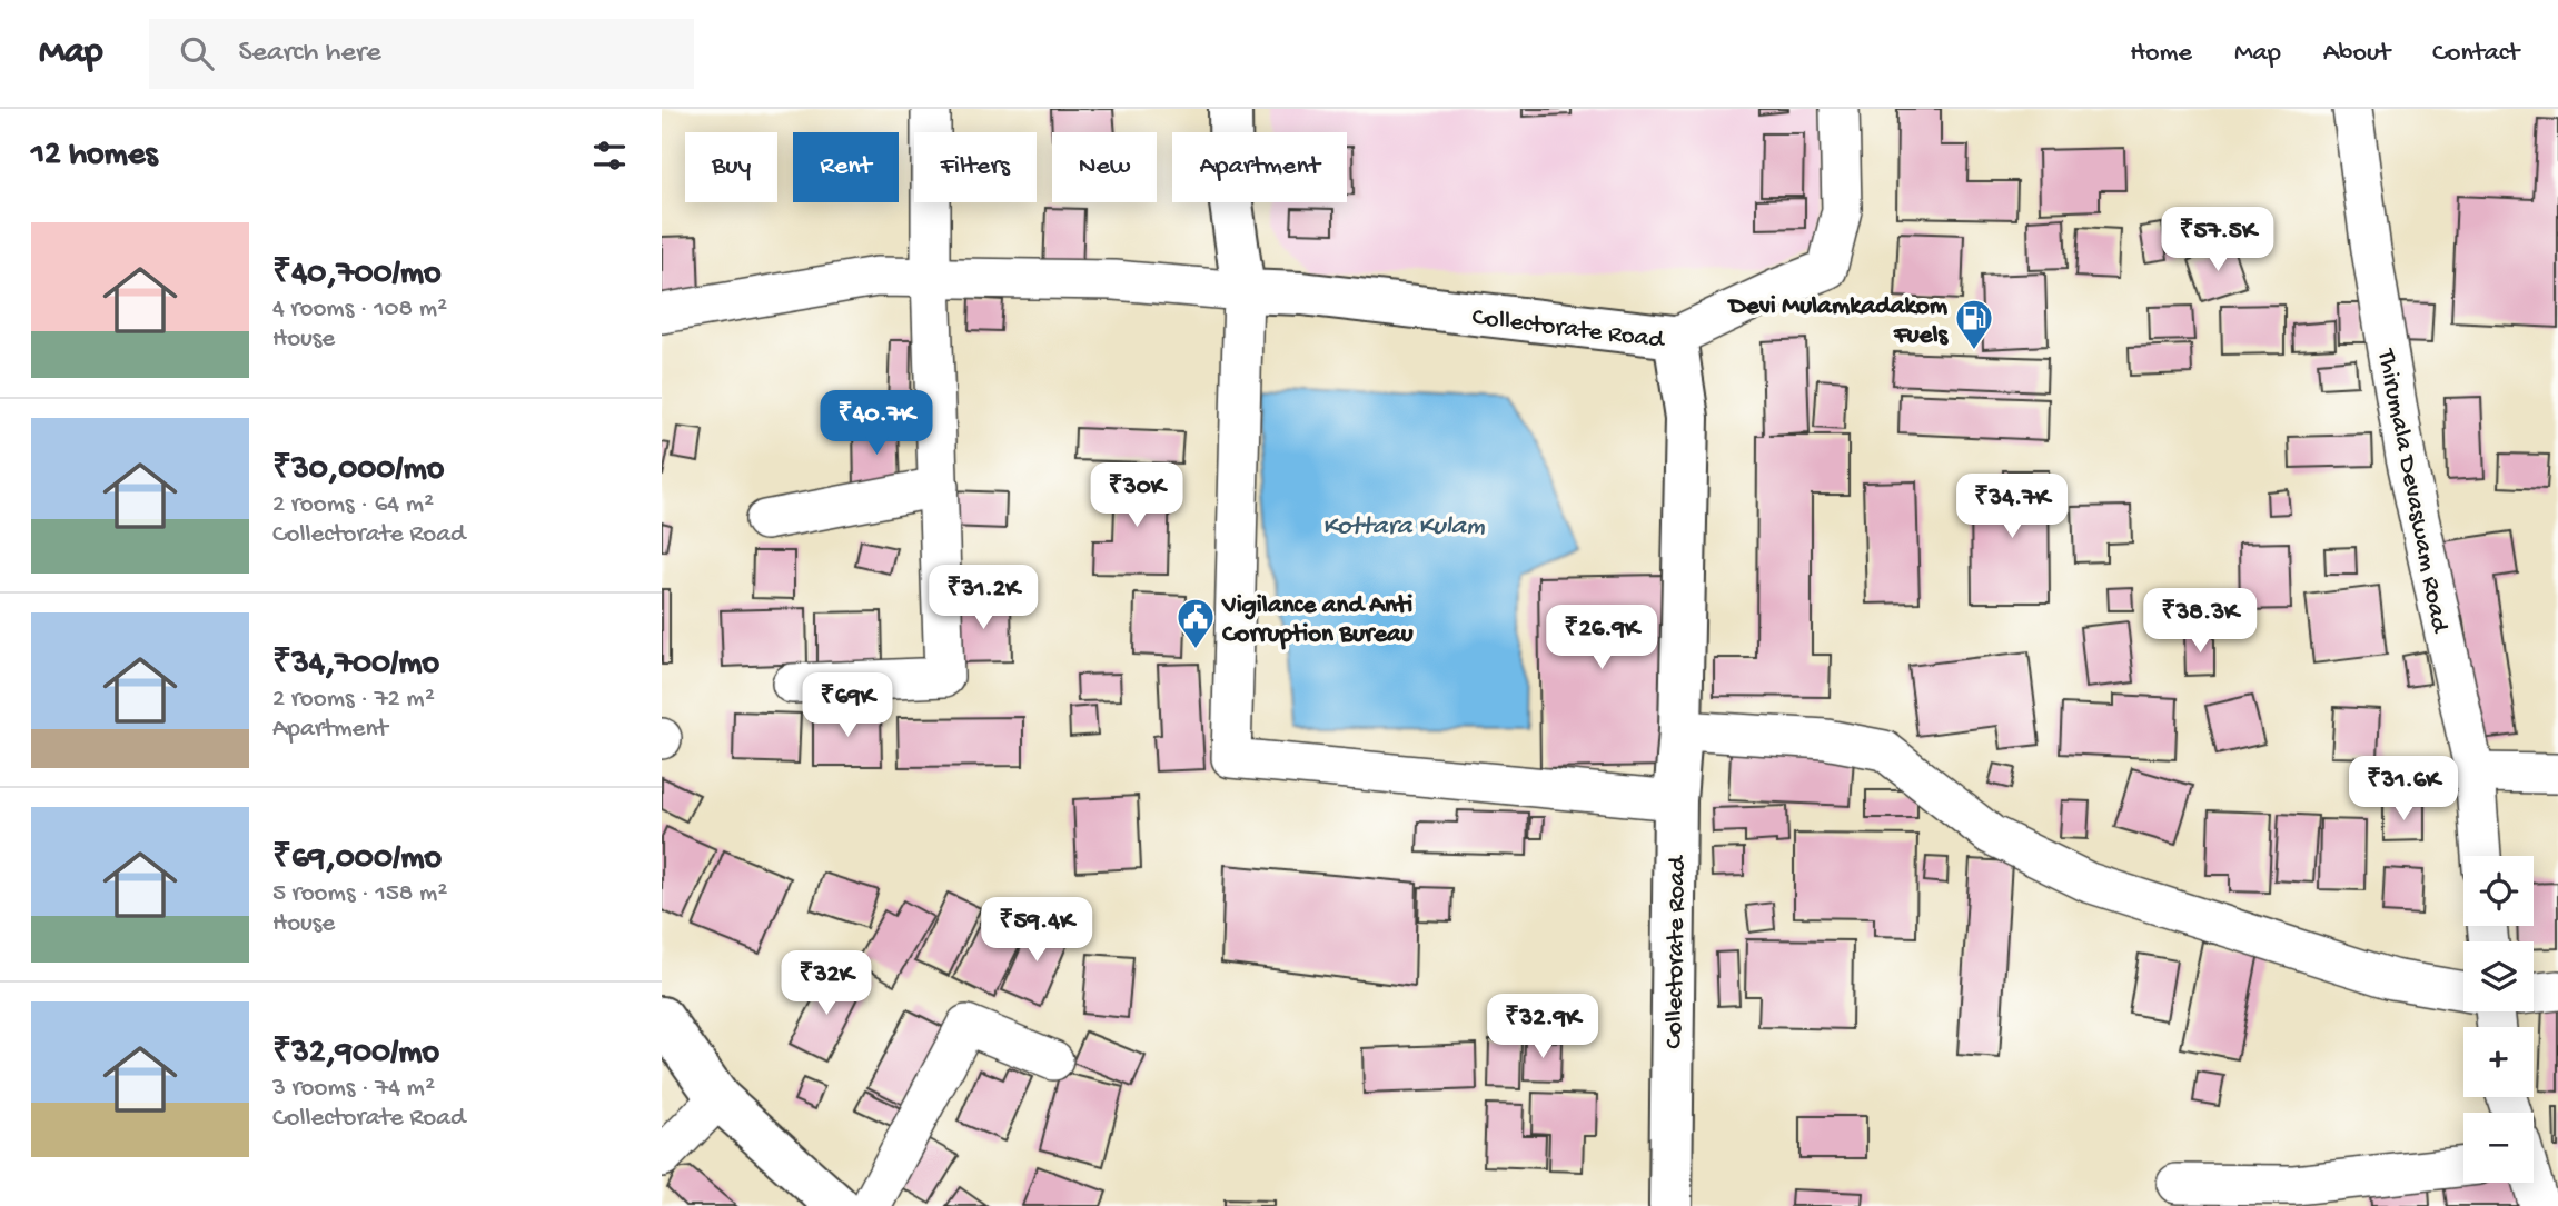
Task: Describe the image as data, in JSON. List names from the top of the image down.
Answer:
{
  "streets": {
    "main road": ["Collectorate Road"],
    "street": ["Thirumala Devaswam Road"]
  },
  "water": ["Kottara Kulam"],
  "places": {
    "fuel station": ["Devi Mulamkadakom Fuels"],
    "public building": ["Vigilance and Anti Corruption Bureau"]
  },
  "page": {
    "header": "Map",
    "search": "Search here",
    "nav": [
      "Home",
      "Map",
      "About",
      "Contact"
    ],
    "heading": "12 homes",
    "chip": [
      "Buy",
      "Rent",
      "Filters",
      "New",
      "Apartment"
    ],
    "list": [
      {
        "name": "₹40,700/mo",
        "note": "4 rooms · 108 m² · House"
      },
      {
        "name": "₹30,000/mo",
        "note": "2 rooms · 64 m² · Collectorate Road"
      },
      {
        "name": "₹34,700/mo",
        "note": "2 rooms · 72 m² · Apartment"
      },
      {
        "name": "₹69,000/mo",
        "note": "5 rooms · 158 m² · House"
      },
      {
        "name": "₹32,900/mo",
        "note": "3 rooms · 74 m² · Collectorate Road"
      }
    ],
    "price": [
      "₹57.5K",
      "₹40.7K",
      "₹30K",
      "₹34.7K",
      "₹31.2K",
      "₹38.3K",
      "₹26.9K",
      "₹69K",
      "₹31.6K",
      "₹59.4K",
      "₹32K",
      "₹32.9K"
    ],
    "map_buttons": ["+", "−"]
  }
}
